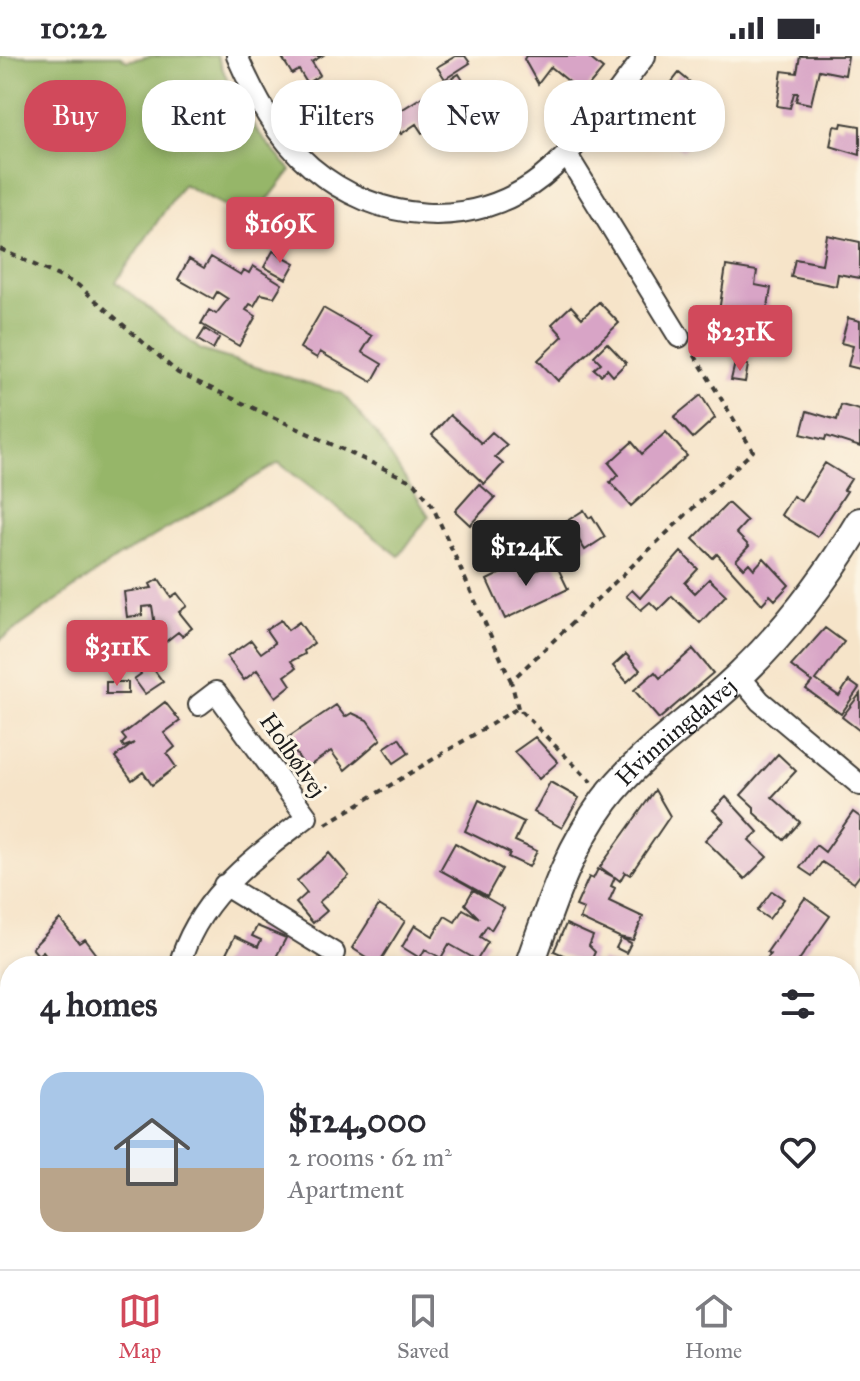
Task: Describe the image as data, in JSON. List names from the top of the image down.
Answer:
{
  "streets": {
    "street": ["Hvinningdalvej", "Holbølvej"]
  },
  "page": {
    "status": "10:22",
    "chip": [
      "Buy",
      "Rent",
      "Filters",
      "New",
      "Apartment"
    ],
    "price": [
      "$169K",
      "$231K",
      "$124K",
      "$311K"
    ],
    "heading": "4 homes",
    "list": [
      {
        "name": "$124,000",
        "note": "2 rooms · 62 m² · Apartment"
      }
    ],
    "tabs": ["Map", "Saved", "Home"]
  }
}
